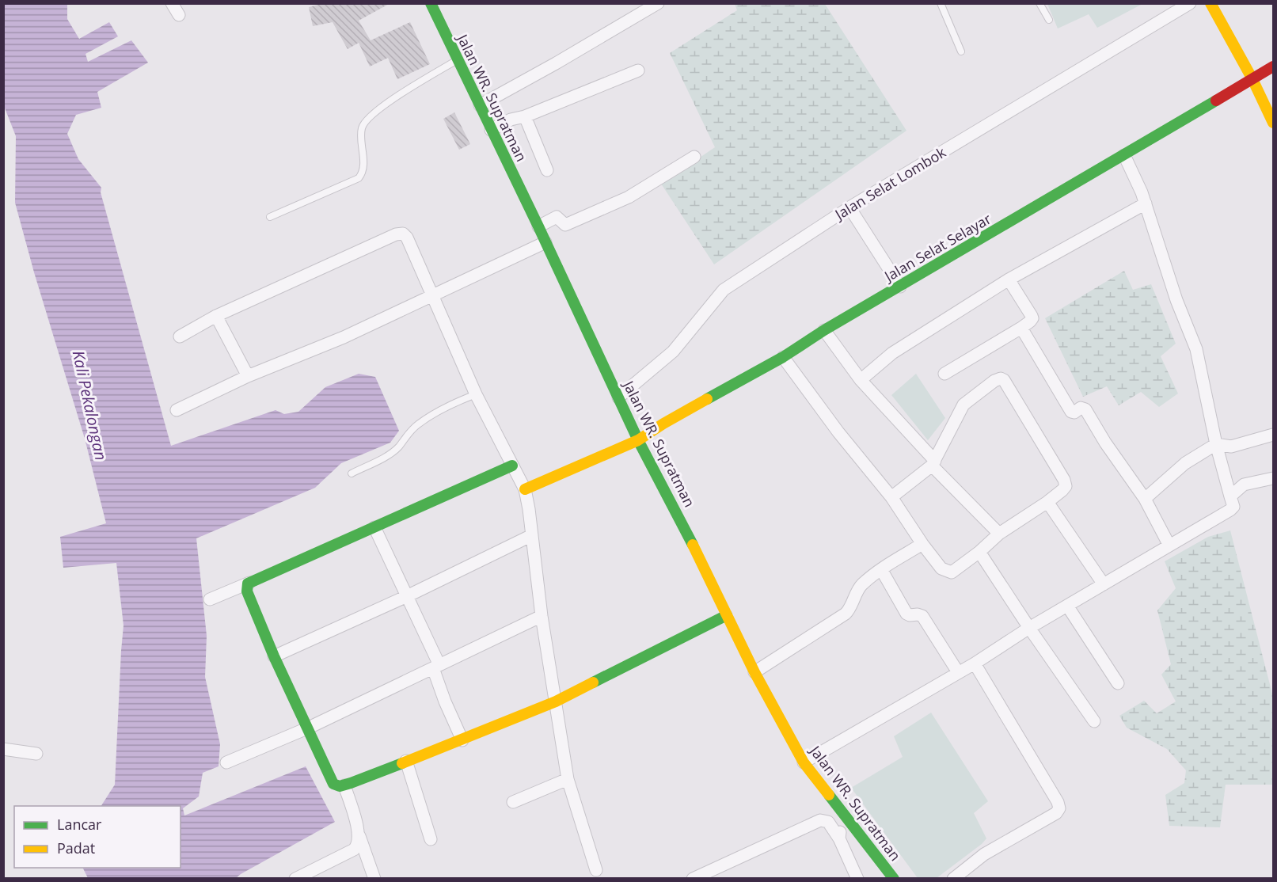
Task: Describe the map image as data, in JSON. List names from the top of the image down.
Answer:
{
  "streets": {
    "street": ["Jalan WR. Supratman", "Jalan Selat Lombok", "Jalan Selat Selayar"]
  },
  "crossings": [
    ["Jalan WR. Supratman", "Jalan Selat Lombok"],
    ["Jalan WR. Supratman", "Jalan Selat Selayar"]
  ],
  "water": ["Kali Pekalongan"],
  "legend": ["Lancar", "Padat"]
}
